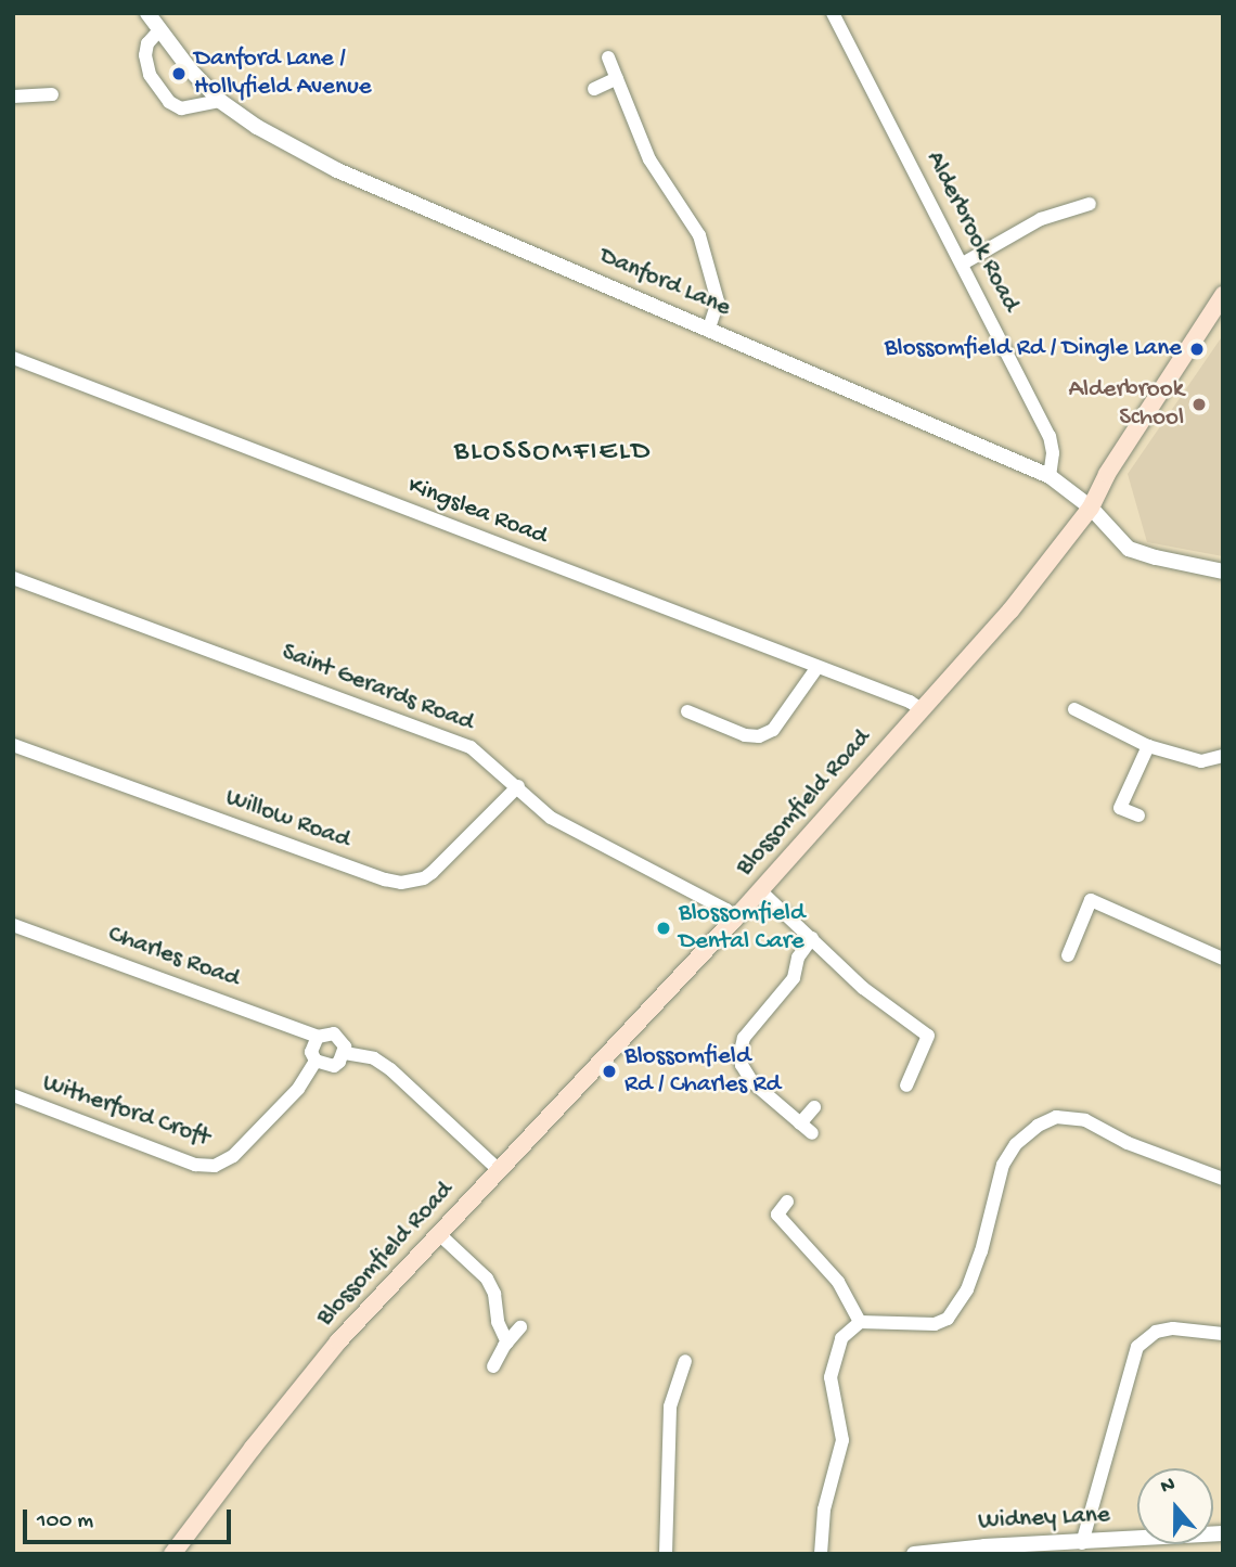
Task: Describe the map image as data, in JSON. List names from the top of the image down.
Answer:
{
  "streets": {
    "main road": ["Blossomfield Road"],
    "street": [
      "Alderbrook Road",
      "Danford Lane",
      "Kingslea Road",
      "Saint Gerards Road",
      "Willow Road",
      "Charles Road",
      "Witherford Croft",
      "Widney Lane"
    ]
  },
  "crossings": [
    ["Alderbrook Road", "Danford Lane"],
    ["Danford Lane", "Blossomfield Road"],
    ["Kingslea Road", "Blossomfield Road"],
    ["Saint Gerards Road", "Blossomfield Road"],
    ["Saint Gerards Road", "Willow Road"],
    ["Blossomfield Road", "Charles Road"],
    ["Charles Road", "Witherford Croft"]
  ],
  "districts": ["BLOSSOMFIELD"],
  "places": [
    "Danford Lane / Hollyfield Avenue",
    "Blossomfield Rd / Dingle Lane",
    "Alderbrook School",
    "Blossomfield Dental Care",
    "Blossomfield Rd / Charles Rd"
  ],
  "scale_bar": "100 m",
  "north": "top"
}
